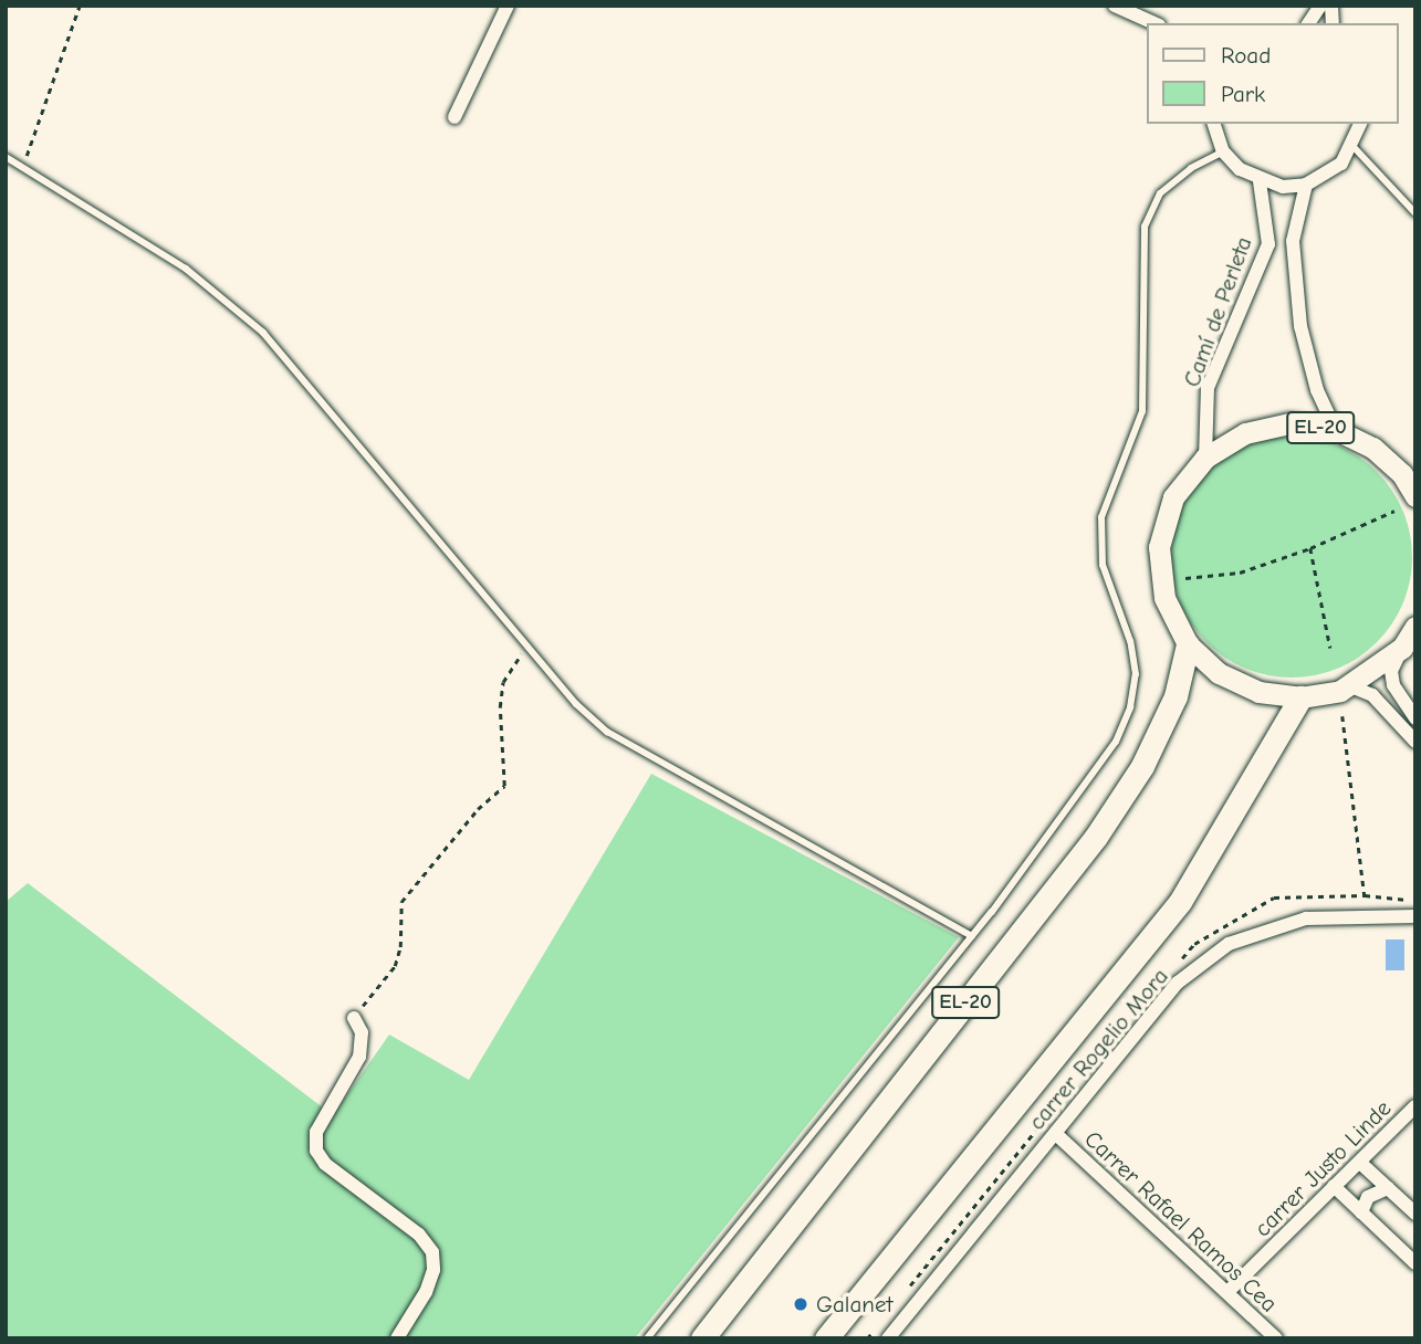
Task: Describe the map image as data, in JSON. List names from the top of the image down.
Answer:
{
  "streets": {
    "highway": ["EL-20"],
    "street": [
      "Camí de Perleta",
      "carrer Rogelio Mora",
      "carrer Justo Linde",
      "Carrer Rafael Ramos Cea"
    ]
  },
  "crossings": [
    ["Camí de Perleta", "EL-20"],
    ["carrer Rogelio Mora", "Carrer Rafael Ramos Cea"],
    ["carrer Justo Linde", "Carrer Rafael Ramos Cea"]
  ],
  "places": ["Galanet"],
  "legend": ["Road", "Park"]
}
